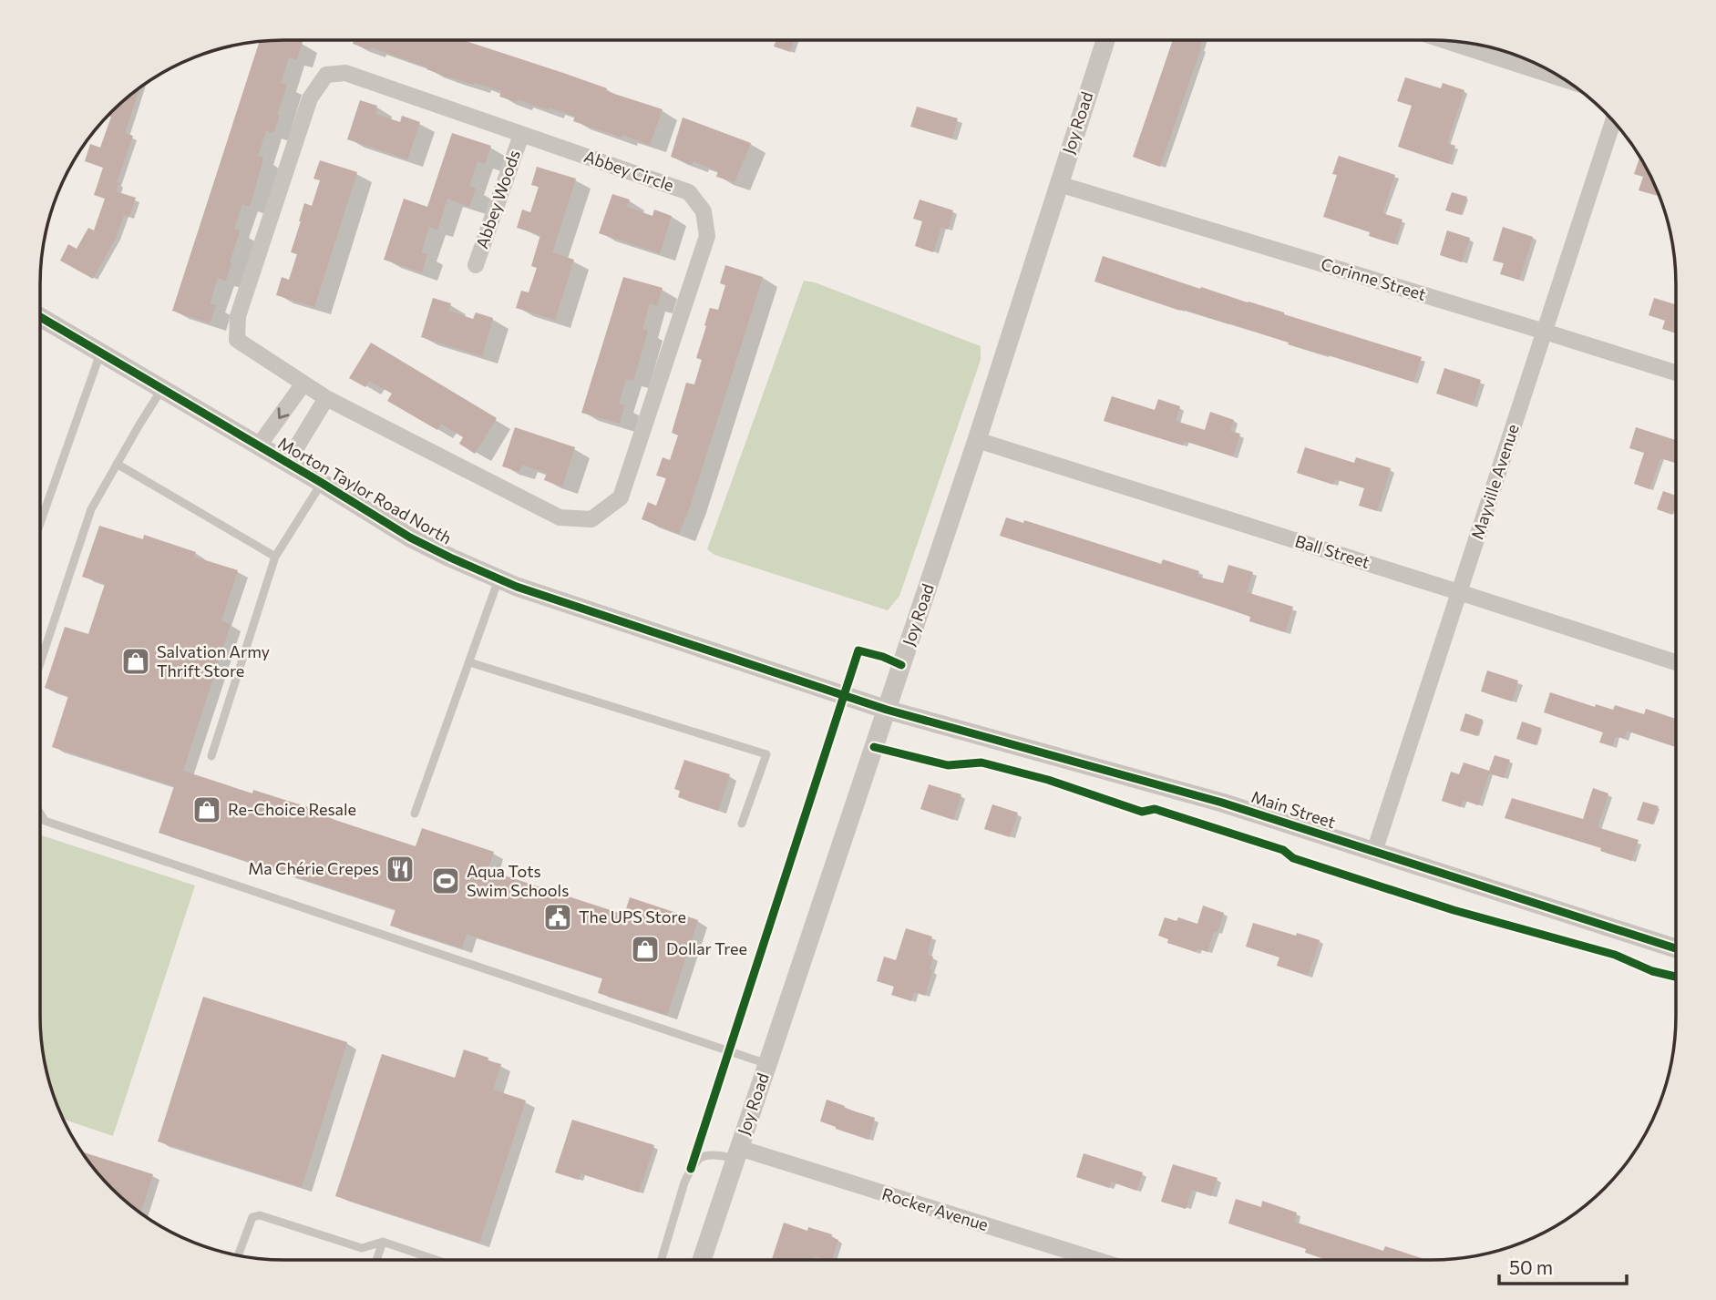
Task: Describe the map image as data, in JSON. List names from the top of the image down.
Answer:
{
  "streets": {
    "street": [
      "Joy Road",
      "Abbey Circle",
      "Abbey Woods",
      "Corinne Street",
      "Mayville Avenue",
      "Morton Taylor Road North",
      "Ball Street",
      "Main Street",
      "Rocker Avenue"
    ]
  },
  "crossings": [
    ["Joy Road", "Corinne Street"],
    ["Joy Road", "Morton Taylor Road North"],
    ["Joy Road", "Ball Street"],
    ["Joy Road", "Main Street"],
    ["Joy Road", "Rocker Avenue"],
    ["Abbey Circle", "Abbey Woods"],
    ["Corinne Street", "Mayville Avenue"],
    ["Mayville Avenue", "Ball Street"],
    ["Mayville Avenue", "Main Street"],
    ["Morton Taylor Road North", "Main Street"]
  ],
  "places": {
    "shop": ["Salvation Army Thrift Store", "Re-Choice Resale", "Dollar Tree"],
    "restaurant": ["Ma Chérie Crepes"],
    "sports": ["Aqua Tots Swim Schools"],
    "public building": ["The UPS Store"]
  },
  "scale_bar": "50 m"
}
